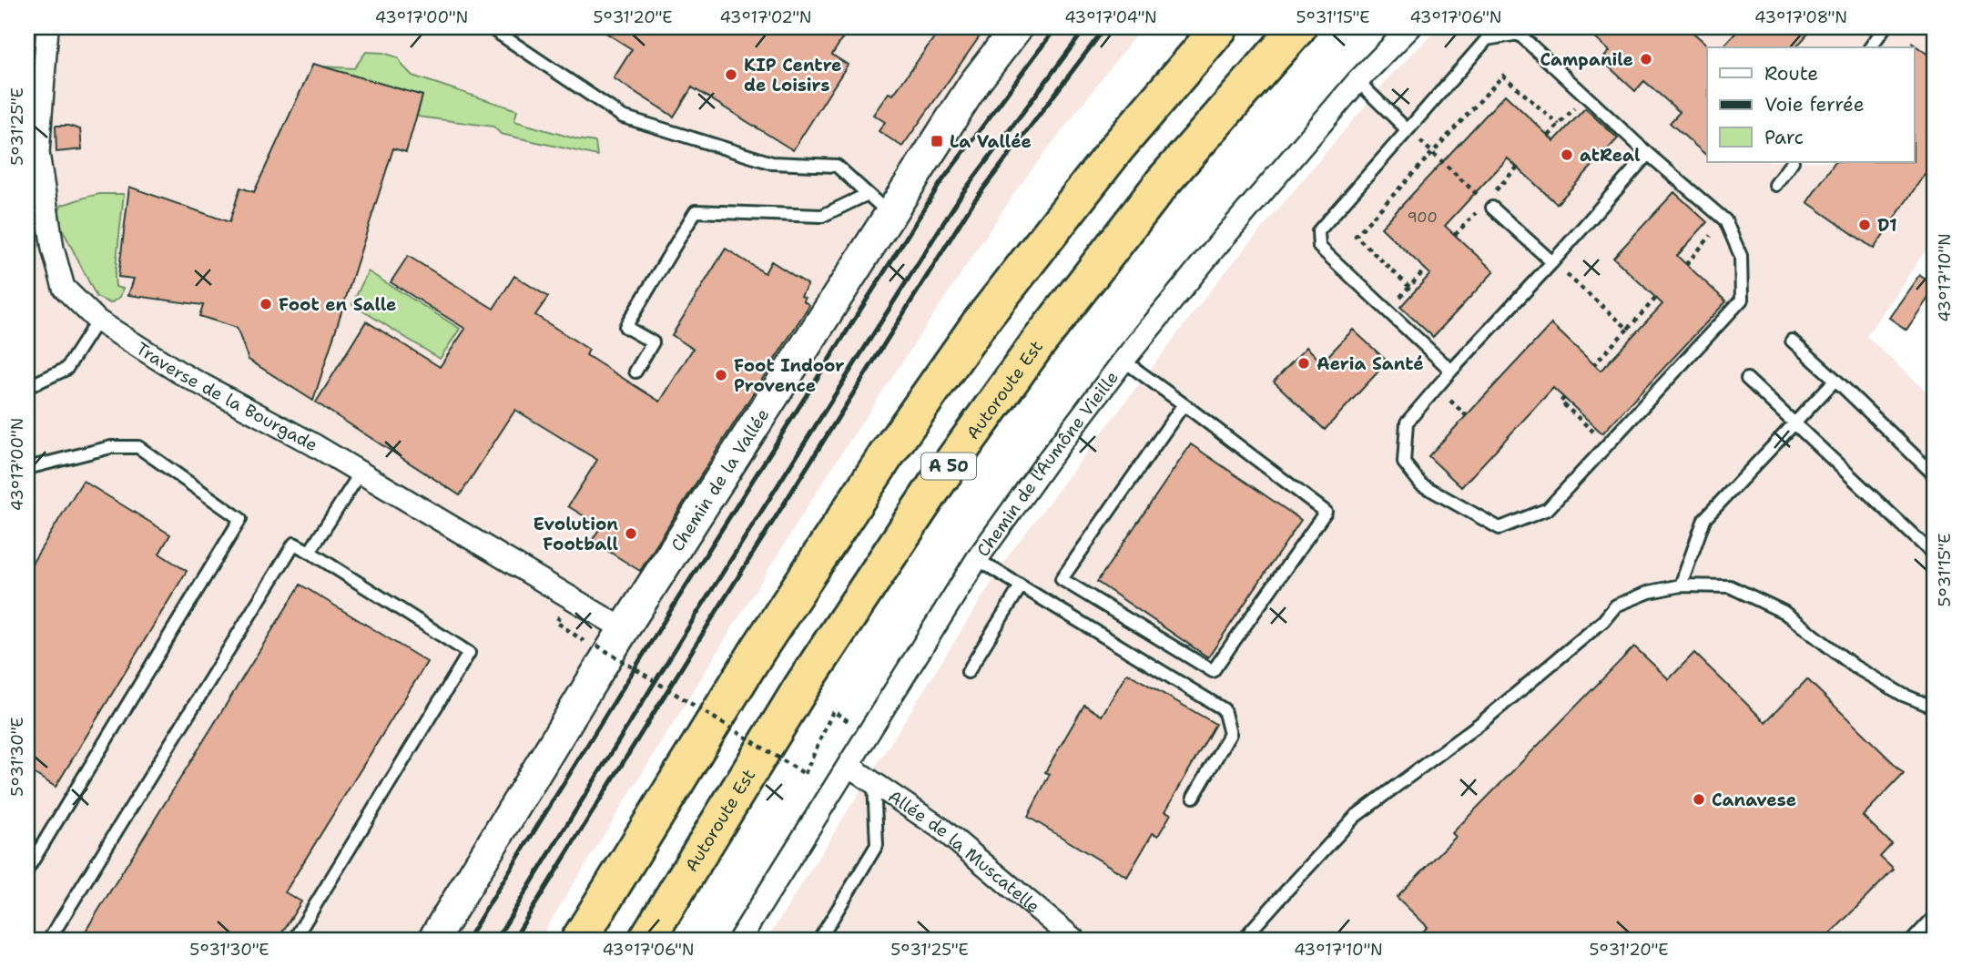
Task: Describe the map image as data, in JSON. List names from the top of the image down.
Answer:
{
  "streets": {
    "highway": ["Autoroute Est", "A 50"],
    "street": [
      "Traverse de la Bourgade",
      "Chemin de l'Aumône Vieille",
      "Chemin de la Vallée",
      "Allée de la Muscatelle"
    ]
  },
  "crossings": [
    ["Traverse de la Bourgade", "Chemin de la Vallée"],
    ["Chemin de l'Aumône Vieille", "Allée de la Muscatelle"]
  ],
  "places": {
    "other": [
      "Campanile",
      "KIP Centre de Loisirs",
      "atReal",
      "D1",
      "Foot en Salle",
      "Aeria Santé",
      "Foot Indoor Provence",
      "Evolution Football",
      "Canavese"
    ],
    "transit": ["La Vallée"]
  },
  "house_numbers": ["900"],
  "legend": ["Route", "Voie ferrée", "Parc"],
  "coordinates": [
    "43°17'00\"N",
    "5°31'20\"E",
    "43°17'02\"N",
    "43°17'04\"N",
    "5°31'15\"E",
    "43°17'06\"N",
    "43°17'08\"N",
    "5°31'25\"E",
    "43°17'10\"N",
    "5°31'30\"E"
  ]
}
